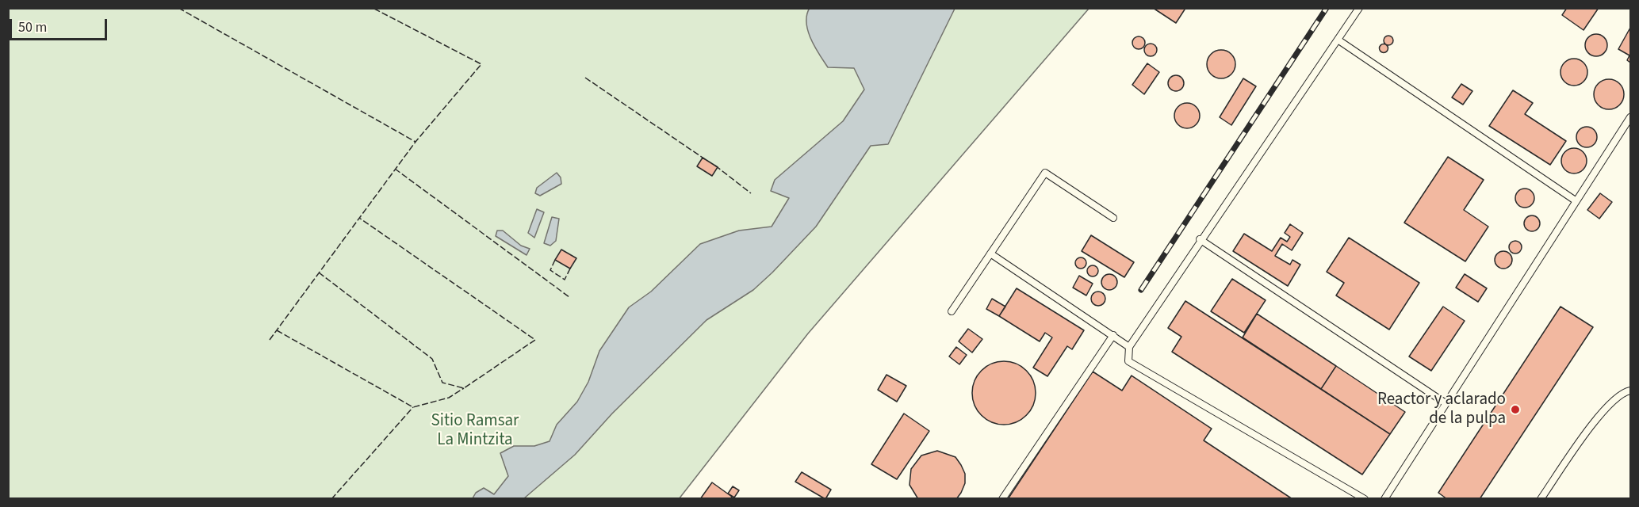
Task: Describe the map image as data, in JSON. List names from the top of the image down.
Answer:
{
  "parks": ["Sitio Ramsar La Mintzita"],
  "places": ["Reactor y aclarado de la pulpa"],
  "scale_bar": "50 m"
}
